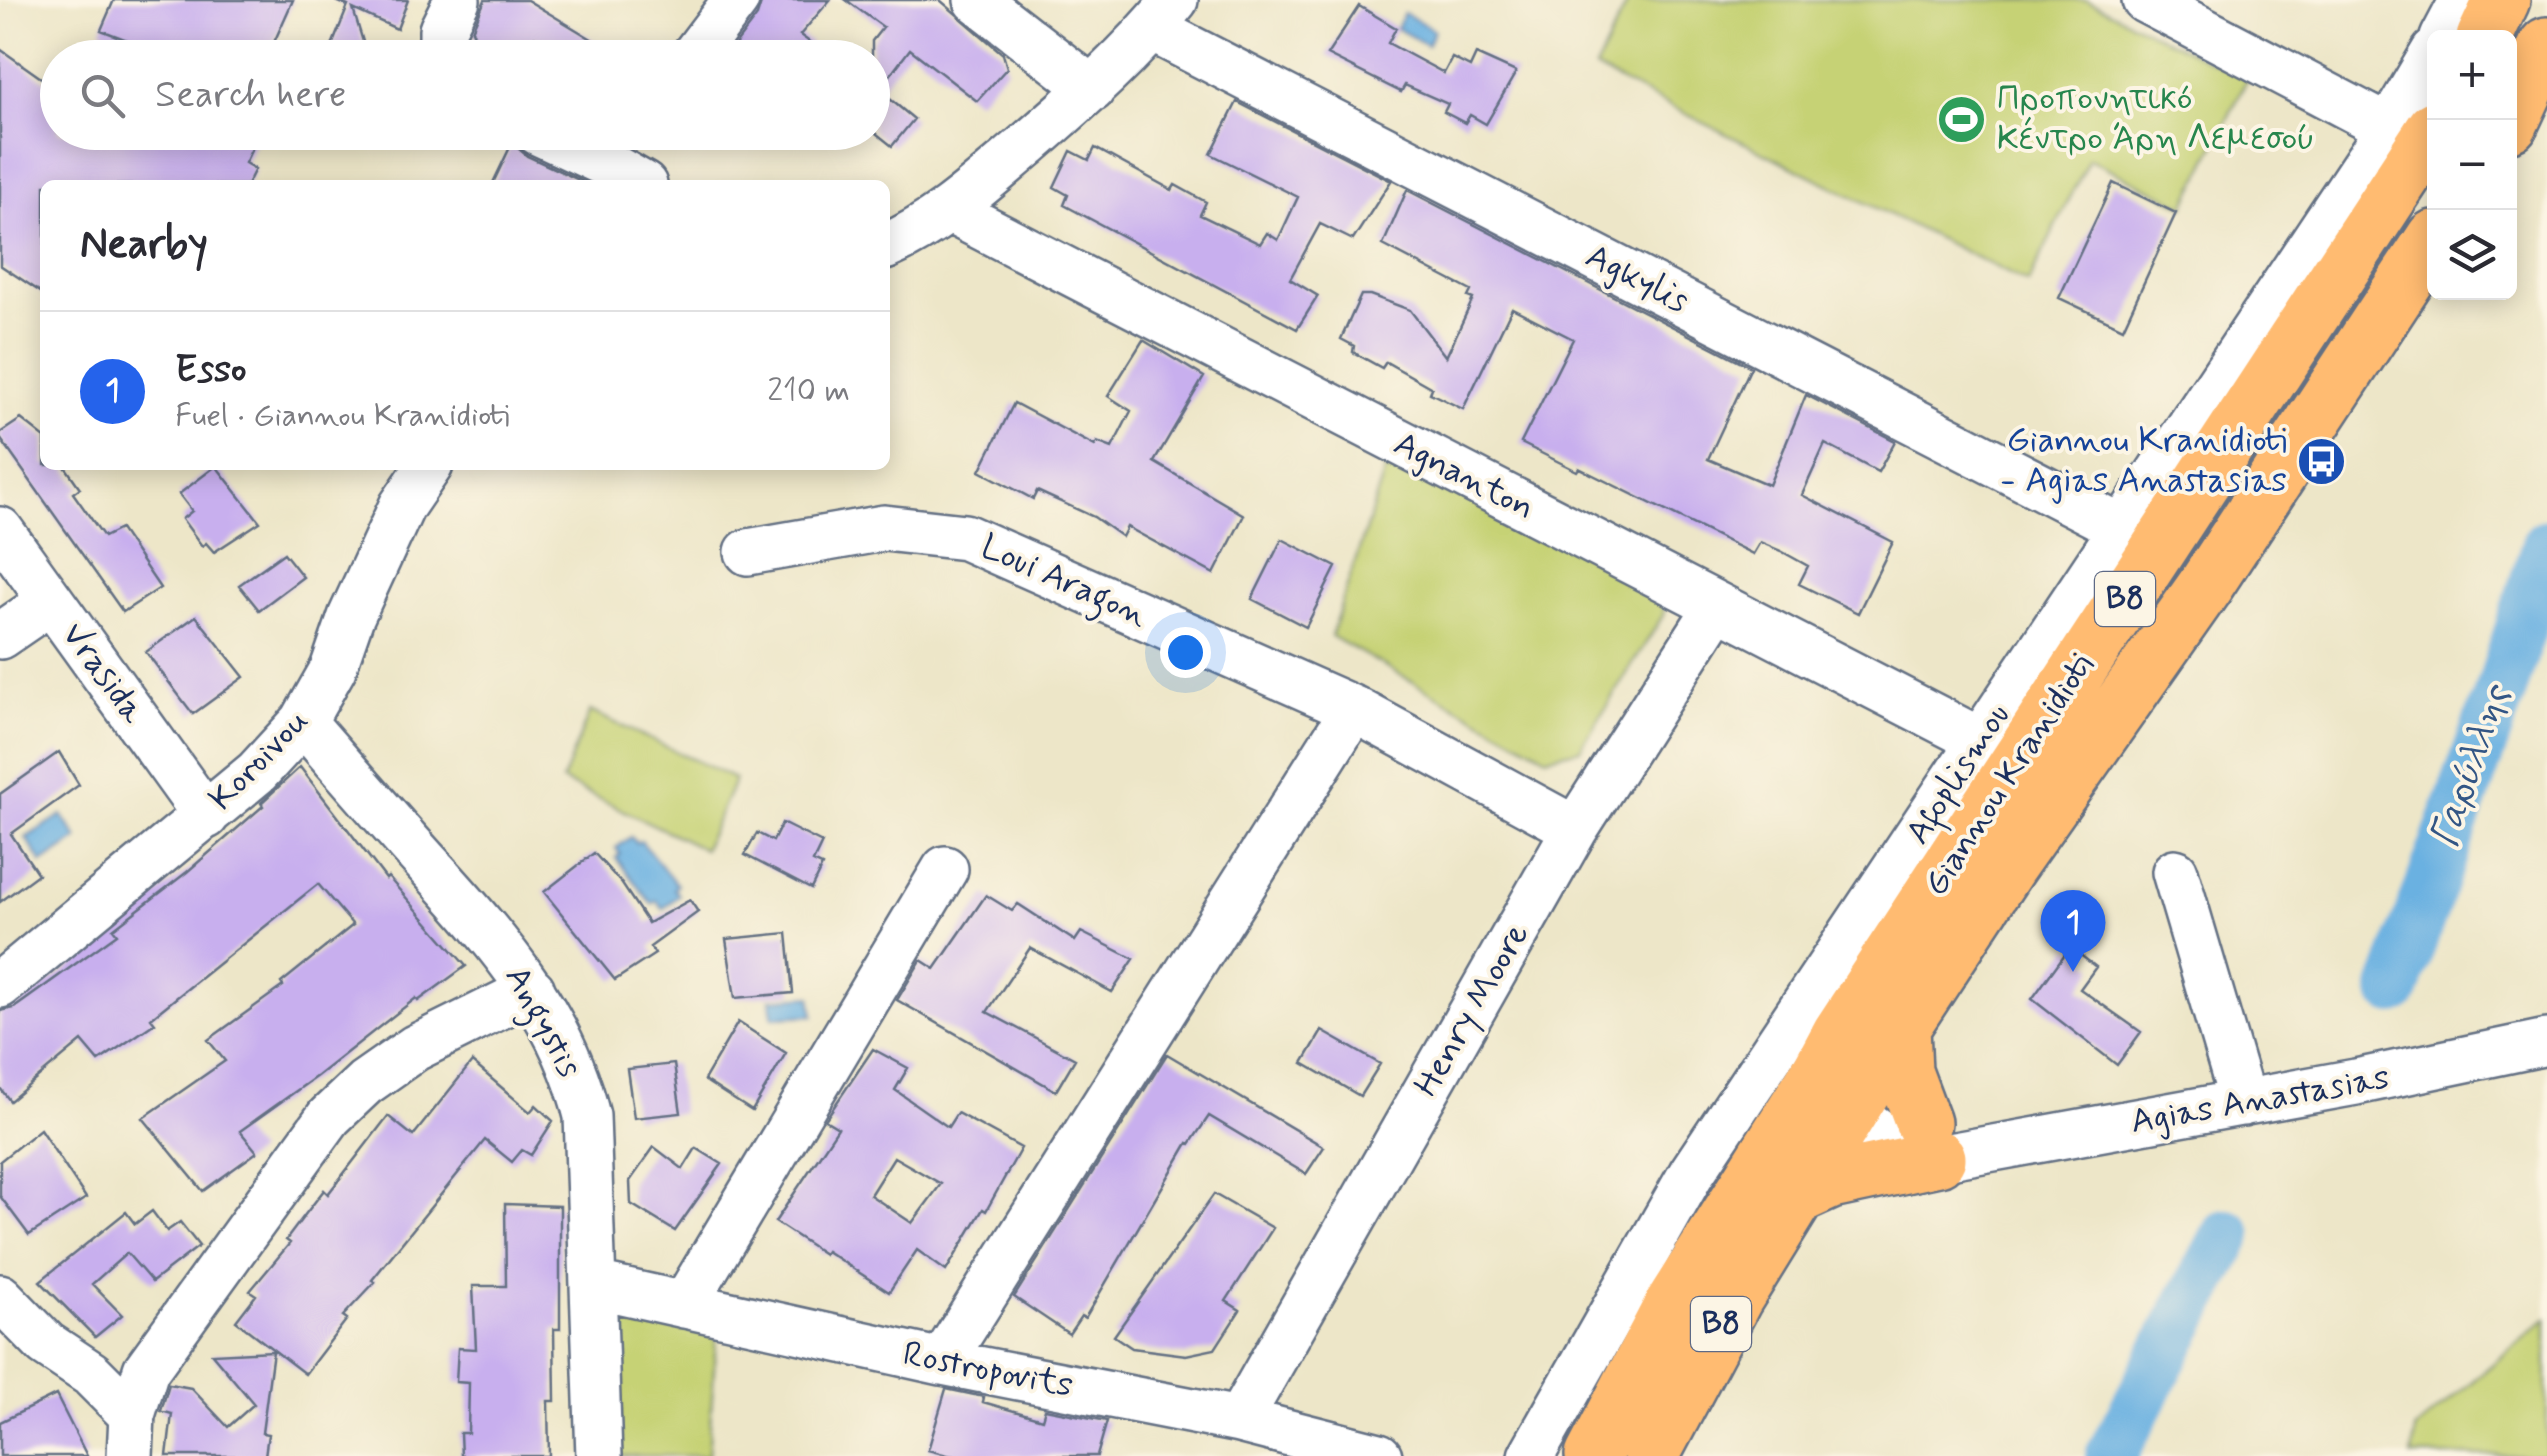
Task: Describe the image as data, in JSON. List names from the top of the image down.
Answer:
{
  "streets": {
    "main road": ["B8", "Giannou Kranidioti"],
    "street": [
      "Agkylis",
      "Agnanton",
      "Loui Aragon",
      "Vrasida",
      "Koroivou",
      "Afoplismou",
      "Henry Moore",
      "Angystis",
      "Agias Anastasias",
      "Rostropovits"
    ]
  },
  "crossings": [
    ["Agkylis", "Afoplismou"],
    ["Agnanton", "Afoplismou"],
    ["Agnanton", "Henry Moore"],
    ["Loui Aragon", "Henry Moore"],
    ["B8", "Giannou Kranidioti"],
    ["Vrasida", "Koroivou"],
    ["Koroivou", "Angystis"],
    ["Afoplismou", "Giannou Kranidioti"],
    ["Henry Moore", "Rostropovits"],
    ["Angystis", "Rostropovits"]
  ],
  "water": ["Γαρύλλης"],
  "places": {
    "sports": ["Προπονητικό Κέντρο Άρη Λεμεσού"],
    "bus stop": ["Giannou Kranidioti - Agias Anastasias"]
  },
  "page": {
    "map_buttons": ["+", "−"],
    "search": "Search here",
    "heading": "Nearby",
    "list": [
      {
        "mark": "1",
        "name": "Esso",
        "note": "Fuel · Giannou Kranidioti",
        "value": "210 m"
      }
    ],
    "pins": "1"
  }
}
